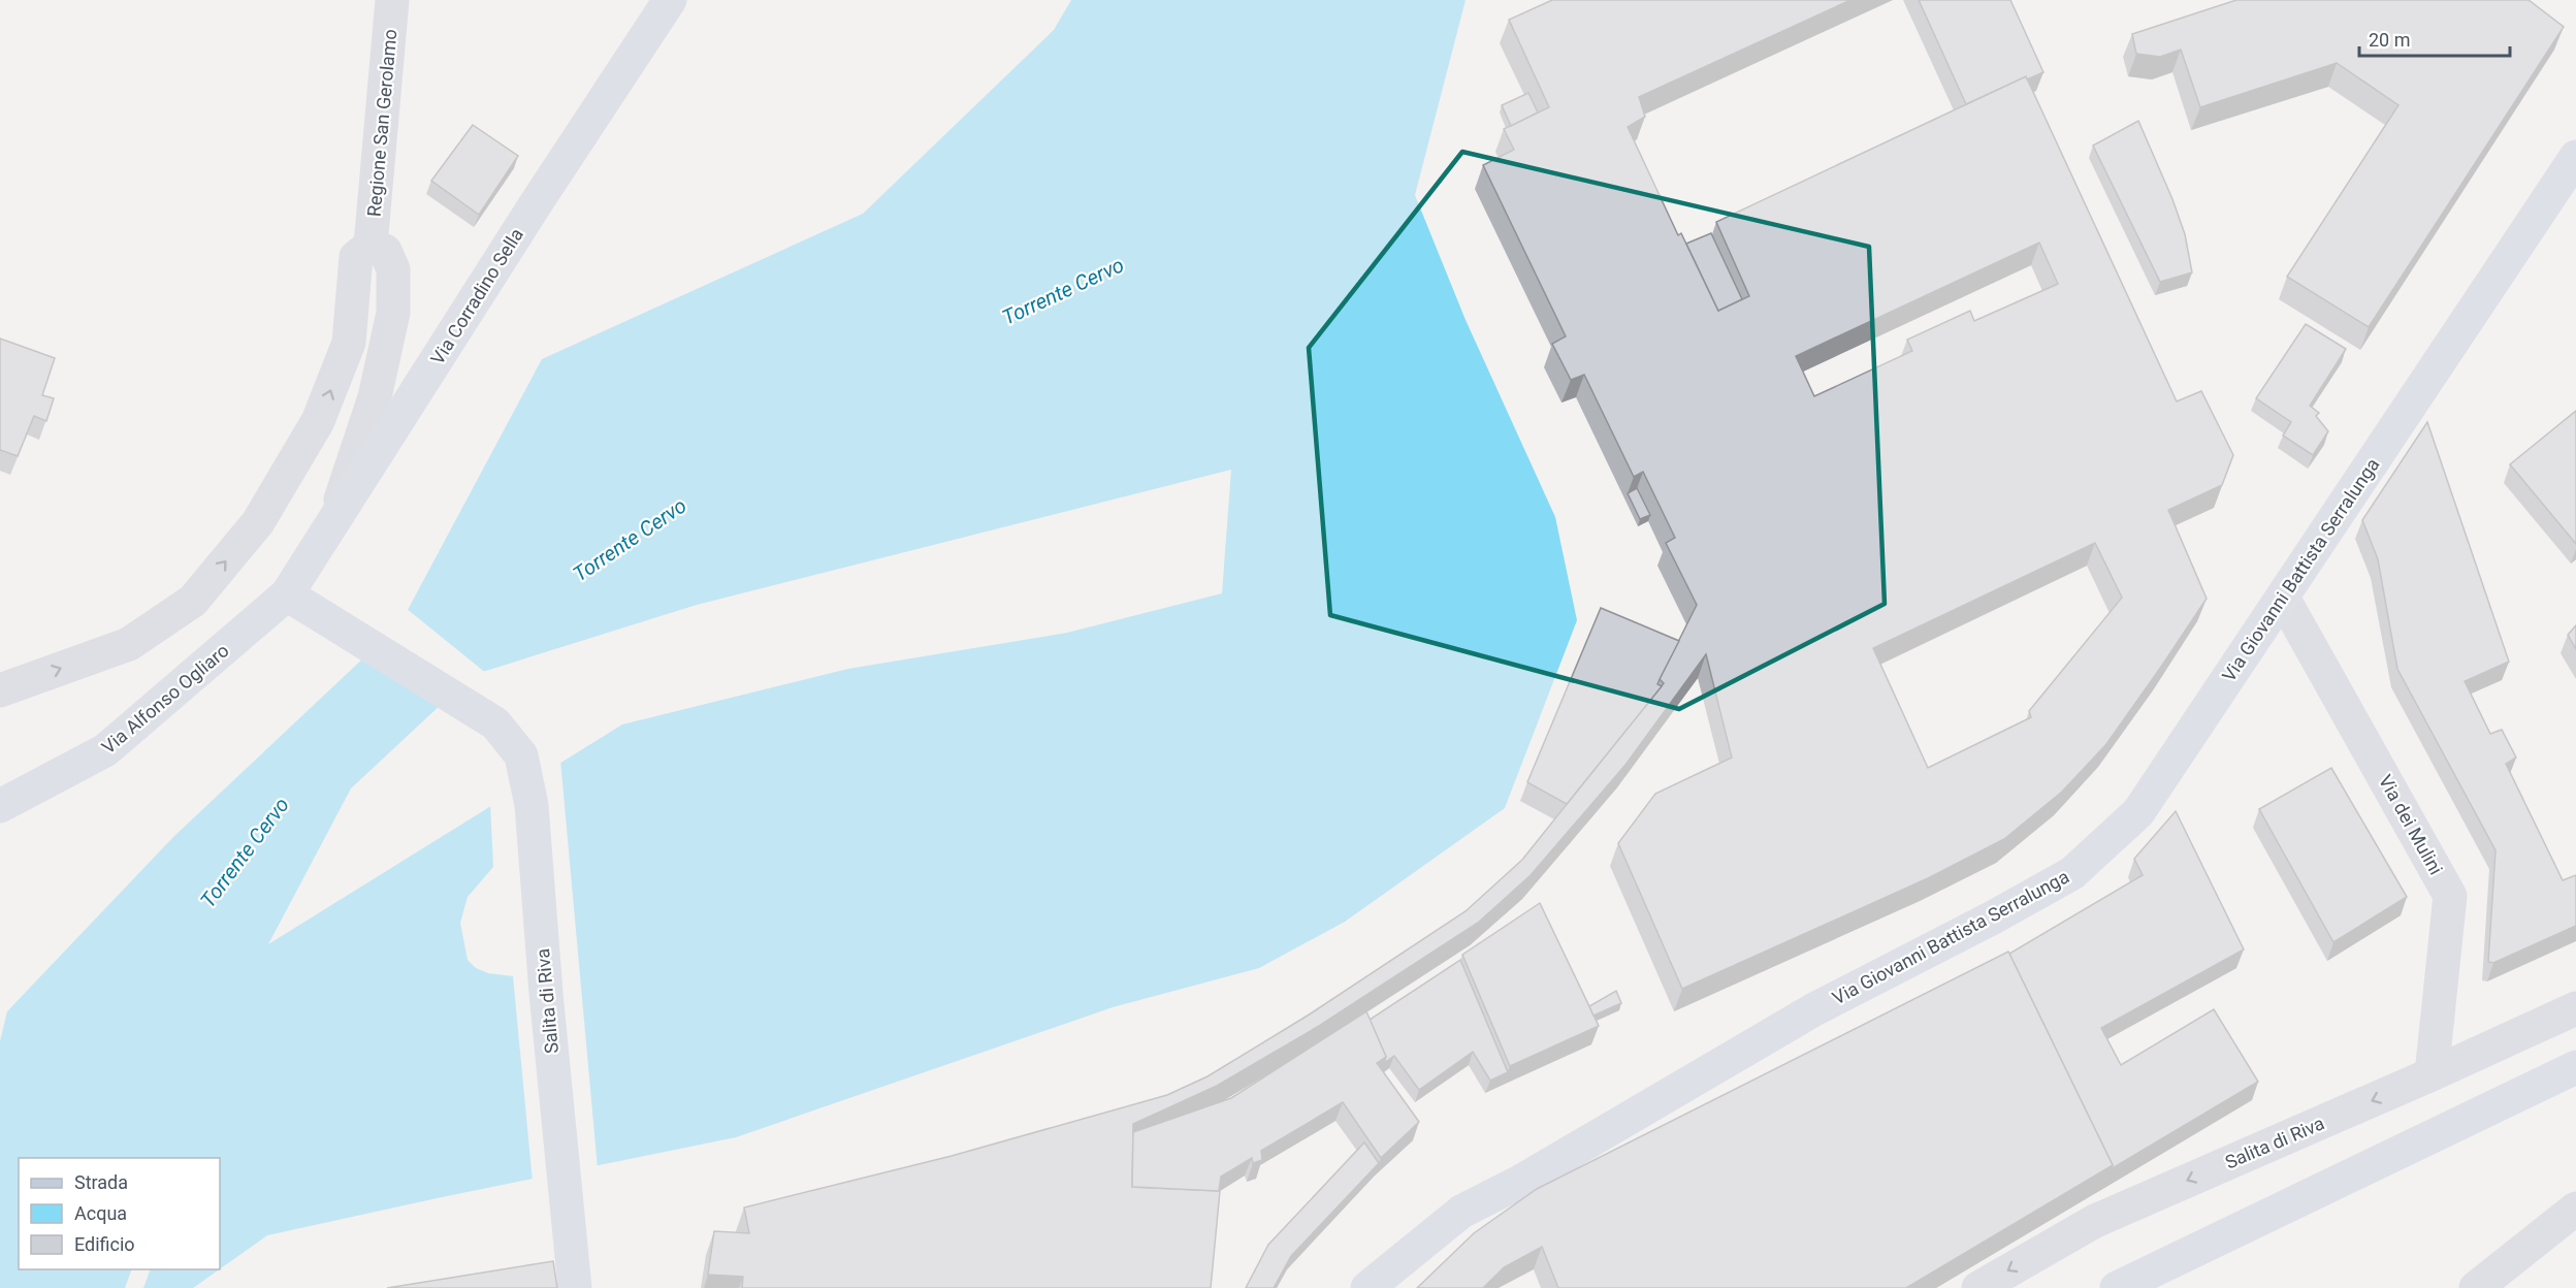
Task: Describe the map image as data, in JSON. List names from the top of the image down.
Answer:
{
  "streets": {
    "street": [
      "Regione San Gerolamo",
      "Via Corradino Sella",
      "Via Giovanni Battista Serralunga",
      "Via Alfonso Ogliaro",
      "Via dei Mulini",
      "Salita di Riva"
    ]
  },
  "crossings": [
    ["Via Corradino Sella", "Via Alfonso Ogliaro"],
    ["Via Corradino Sella", "Salita di Riva"],
    ["Via Giovanni Battista Serralunga", "Via dei Mulini"],
    ["Via Alfonso Ogliaro", "Salita di Riva"],
    ["Via dei Mulini", "Salita di Riva"]
  ],
  "water": ["Torrente Cervo"],
  "legend": ["Strada", "Acqua", "Edificio"],
  "scale_bar": "20 m"
}
